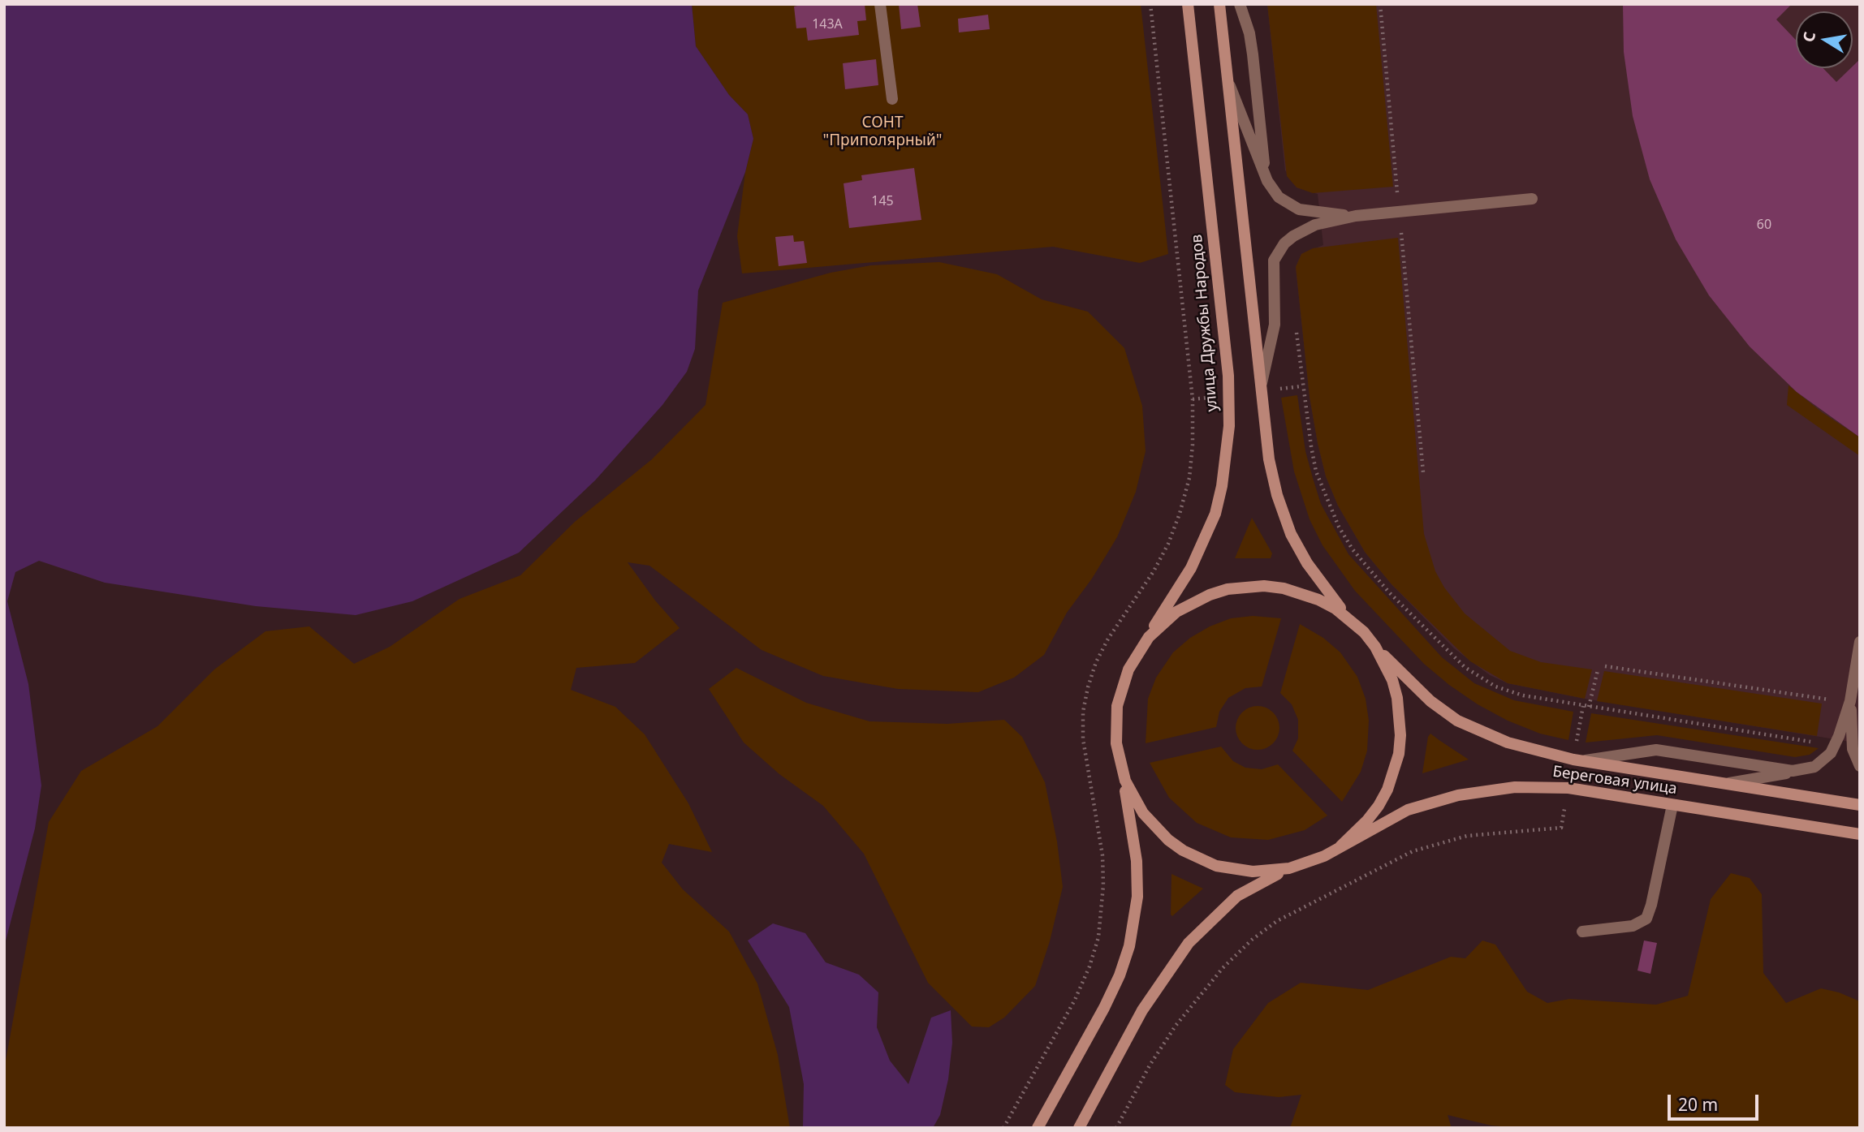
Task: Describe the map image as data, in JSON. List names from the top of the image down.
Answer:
{
  "streets": {
    "main road": ["улица Дружбы Народов", "Береговая улица"]
  },
  "parks": ["СОНТ \"Приполярный\""],
  "house_numbers": ["143А", "145", "60"],
  "scale_bar": "20 m",
  "north": "left"
}
